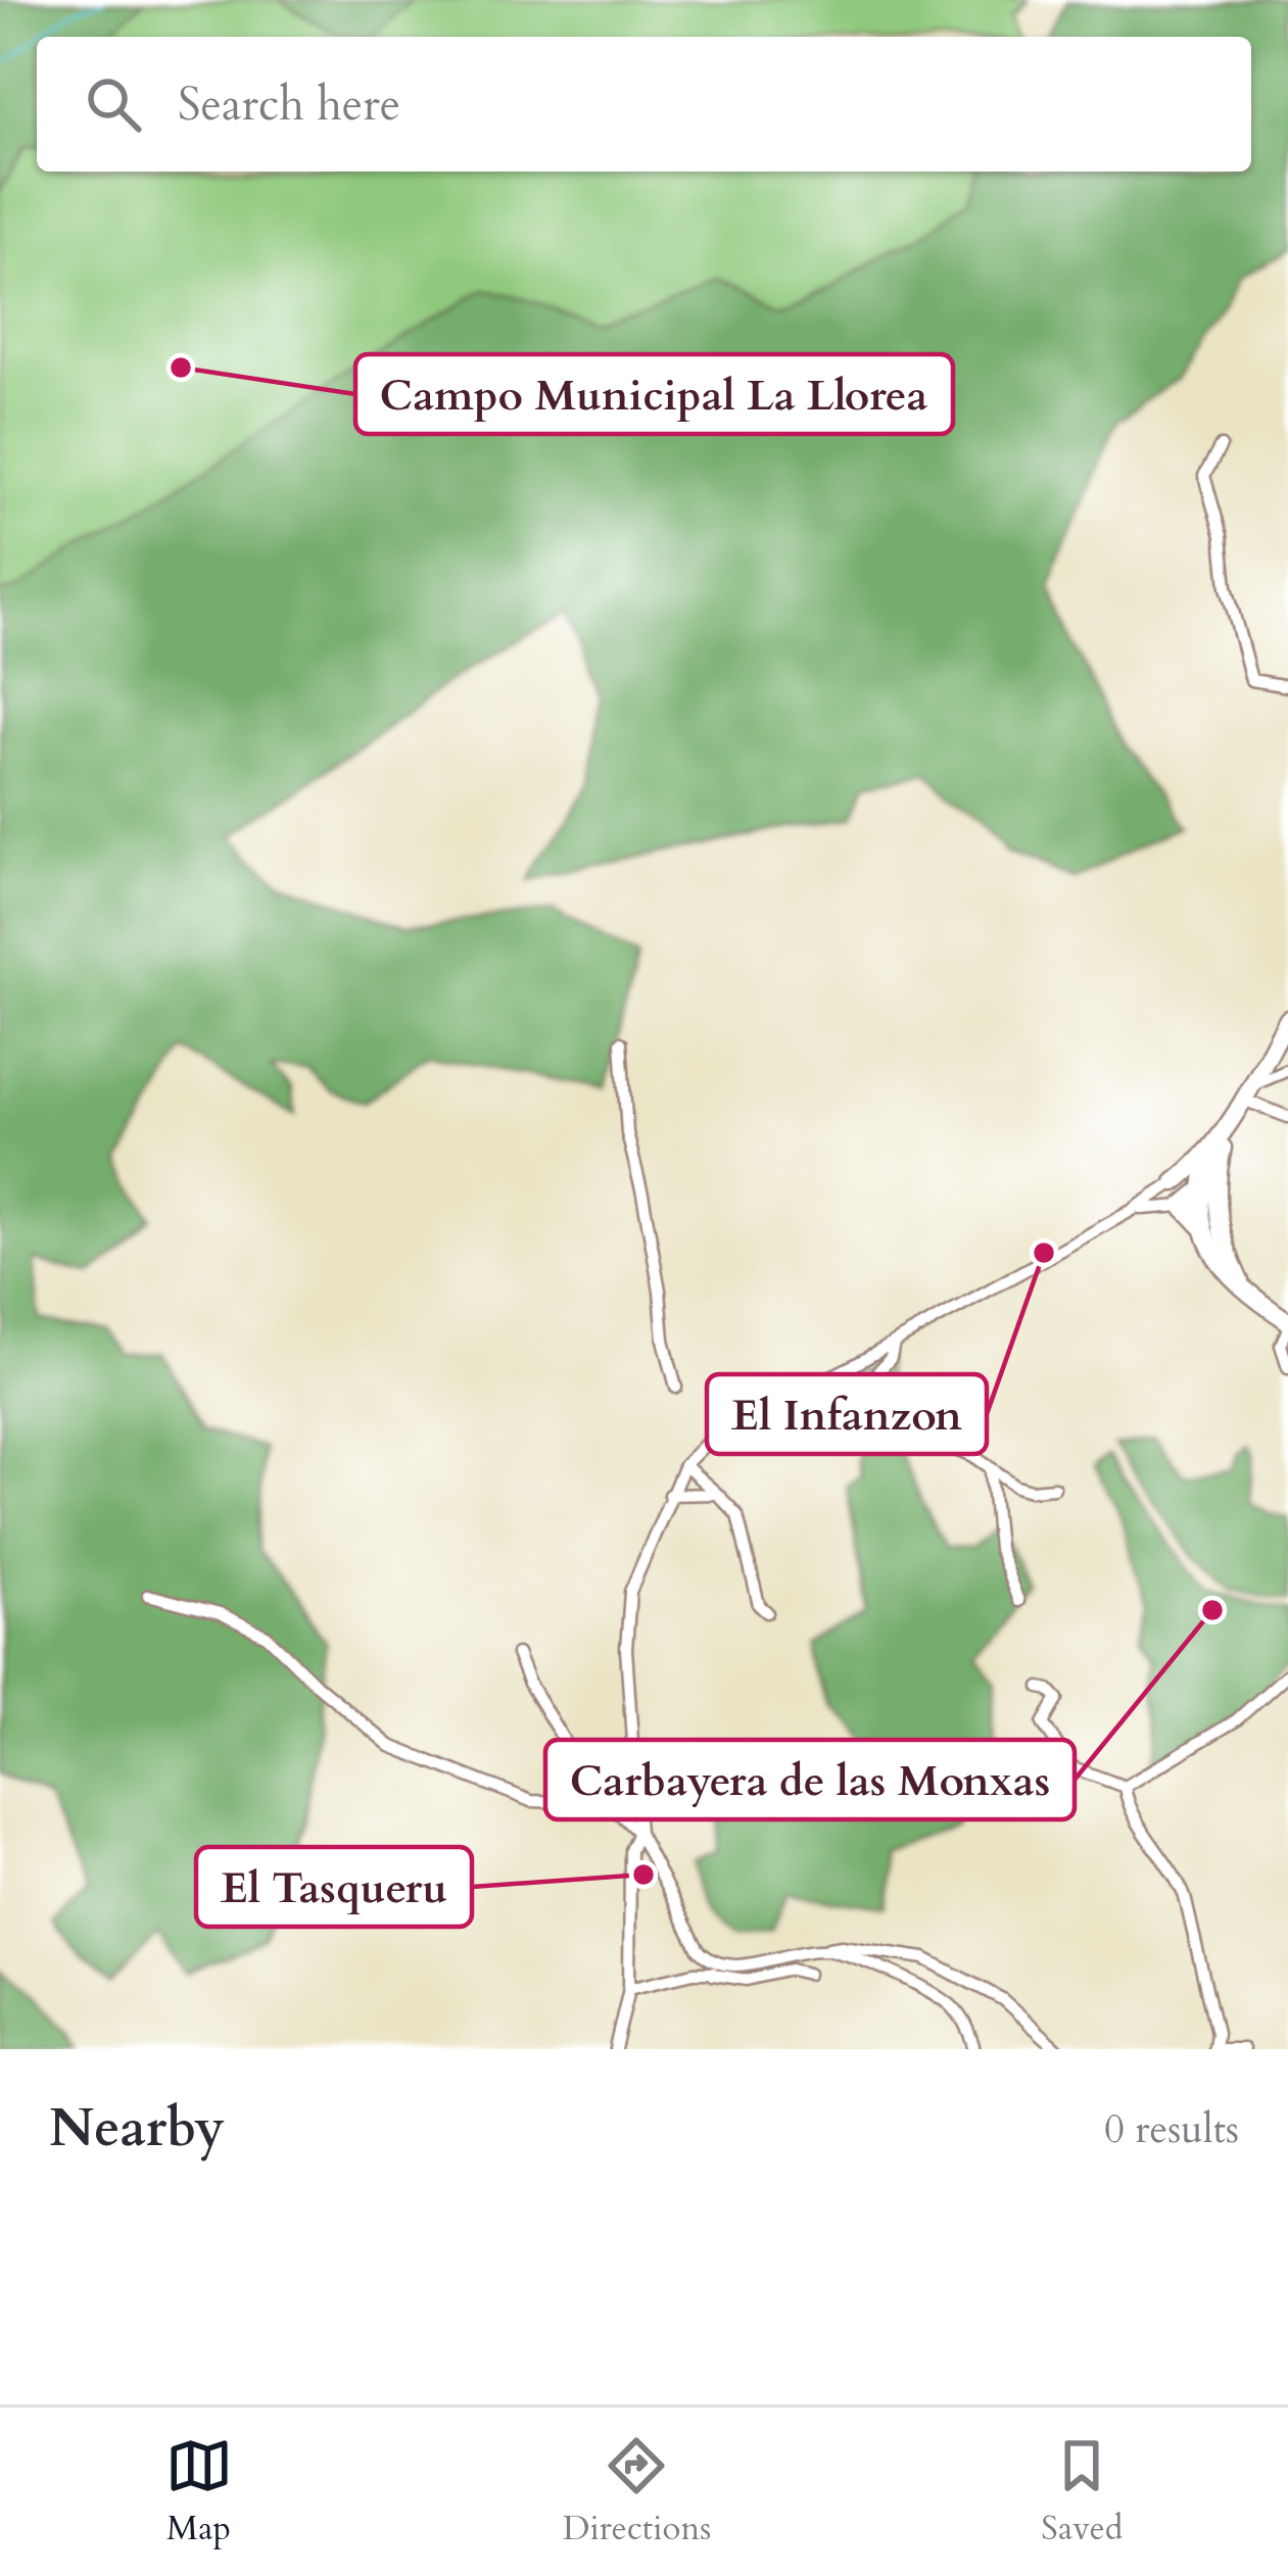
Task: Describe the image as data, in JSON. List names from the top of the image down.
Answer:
{
  "places": [
    "Campo Municipal La Llorea",
    "El Infanzon",
    "Carbayera de las Monxas",
    "El Tasqueru"
  ],
  "page": {
    "search": "Search here",
    "heading": ["Nearby", "0 results"],
    "nav": ["Map", "Directions", "Saved"]
  }
}
